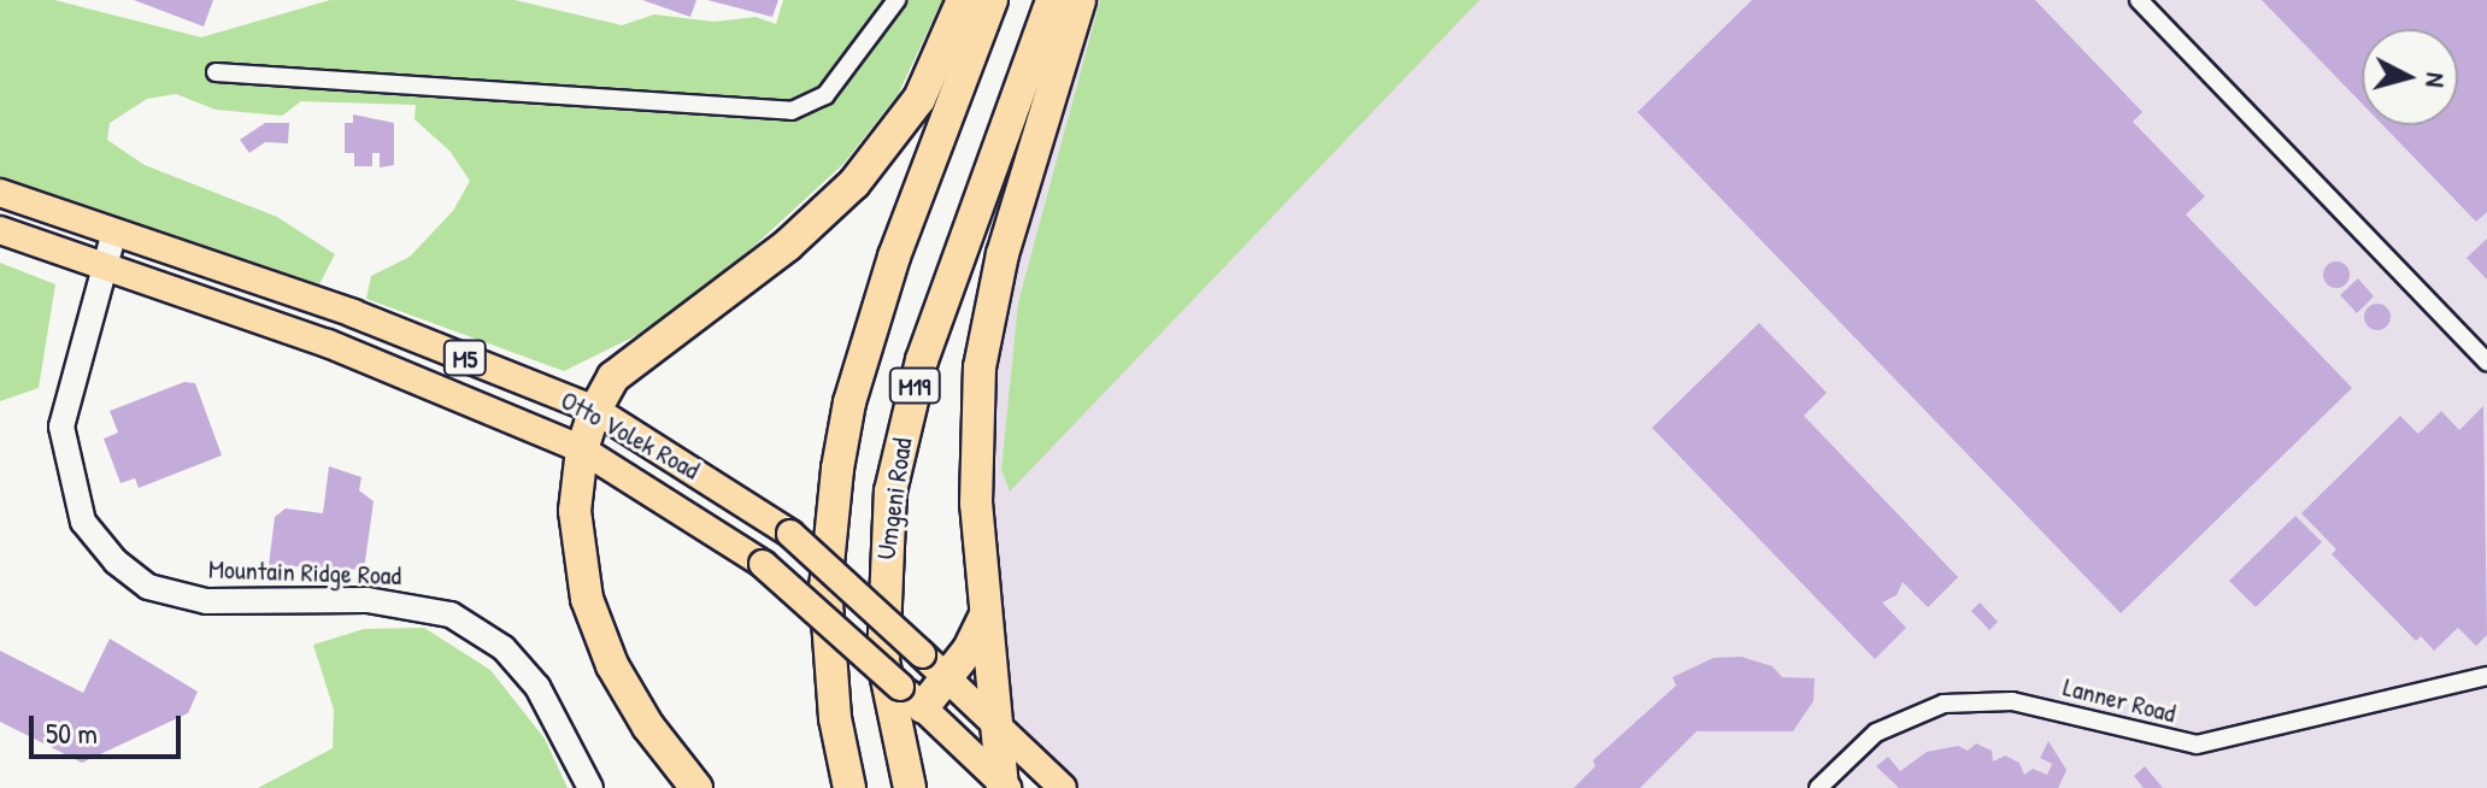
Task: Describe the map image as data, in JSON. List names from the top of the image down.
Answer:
{
  "streets": {
    "highway": ["M19", "Umgeni Road"],
    "main road": ["M5", "Otto Volek Road"],
    "street": ["Mountain Ridge Road", "Lanner Road"]
  },
  "crossings": [
    ["Otto Volek Road", "Mountain Ridge Road"]
  ],
  "scale_bar": "50 m",
  "north": "right"
}
